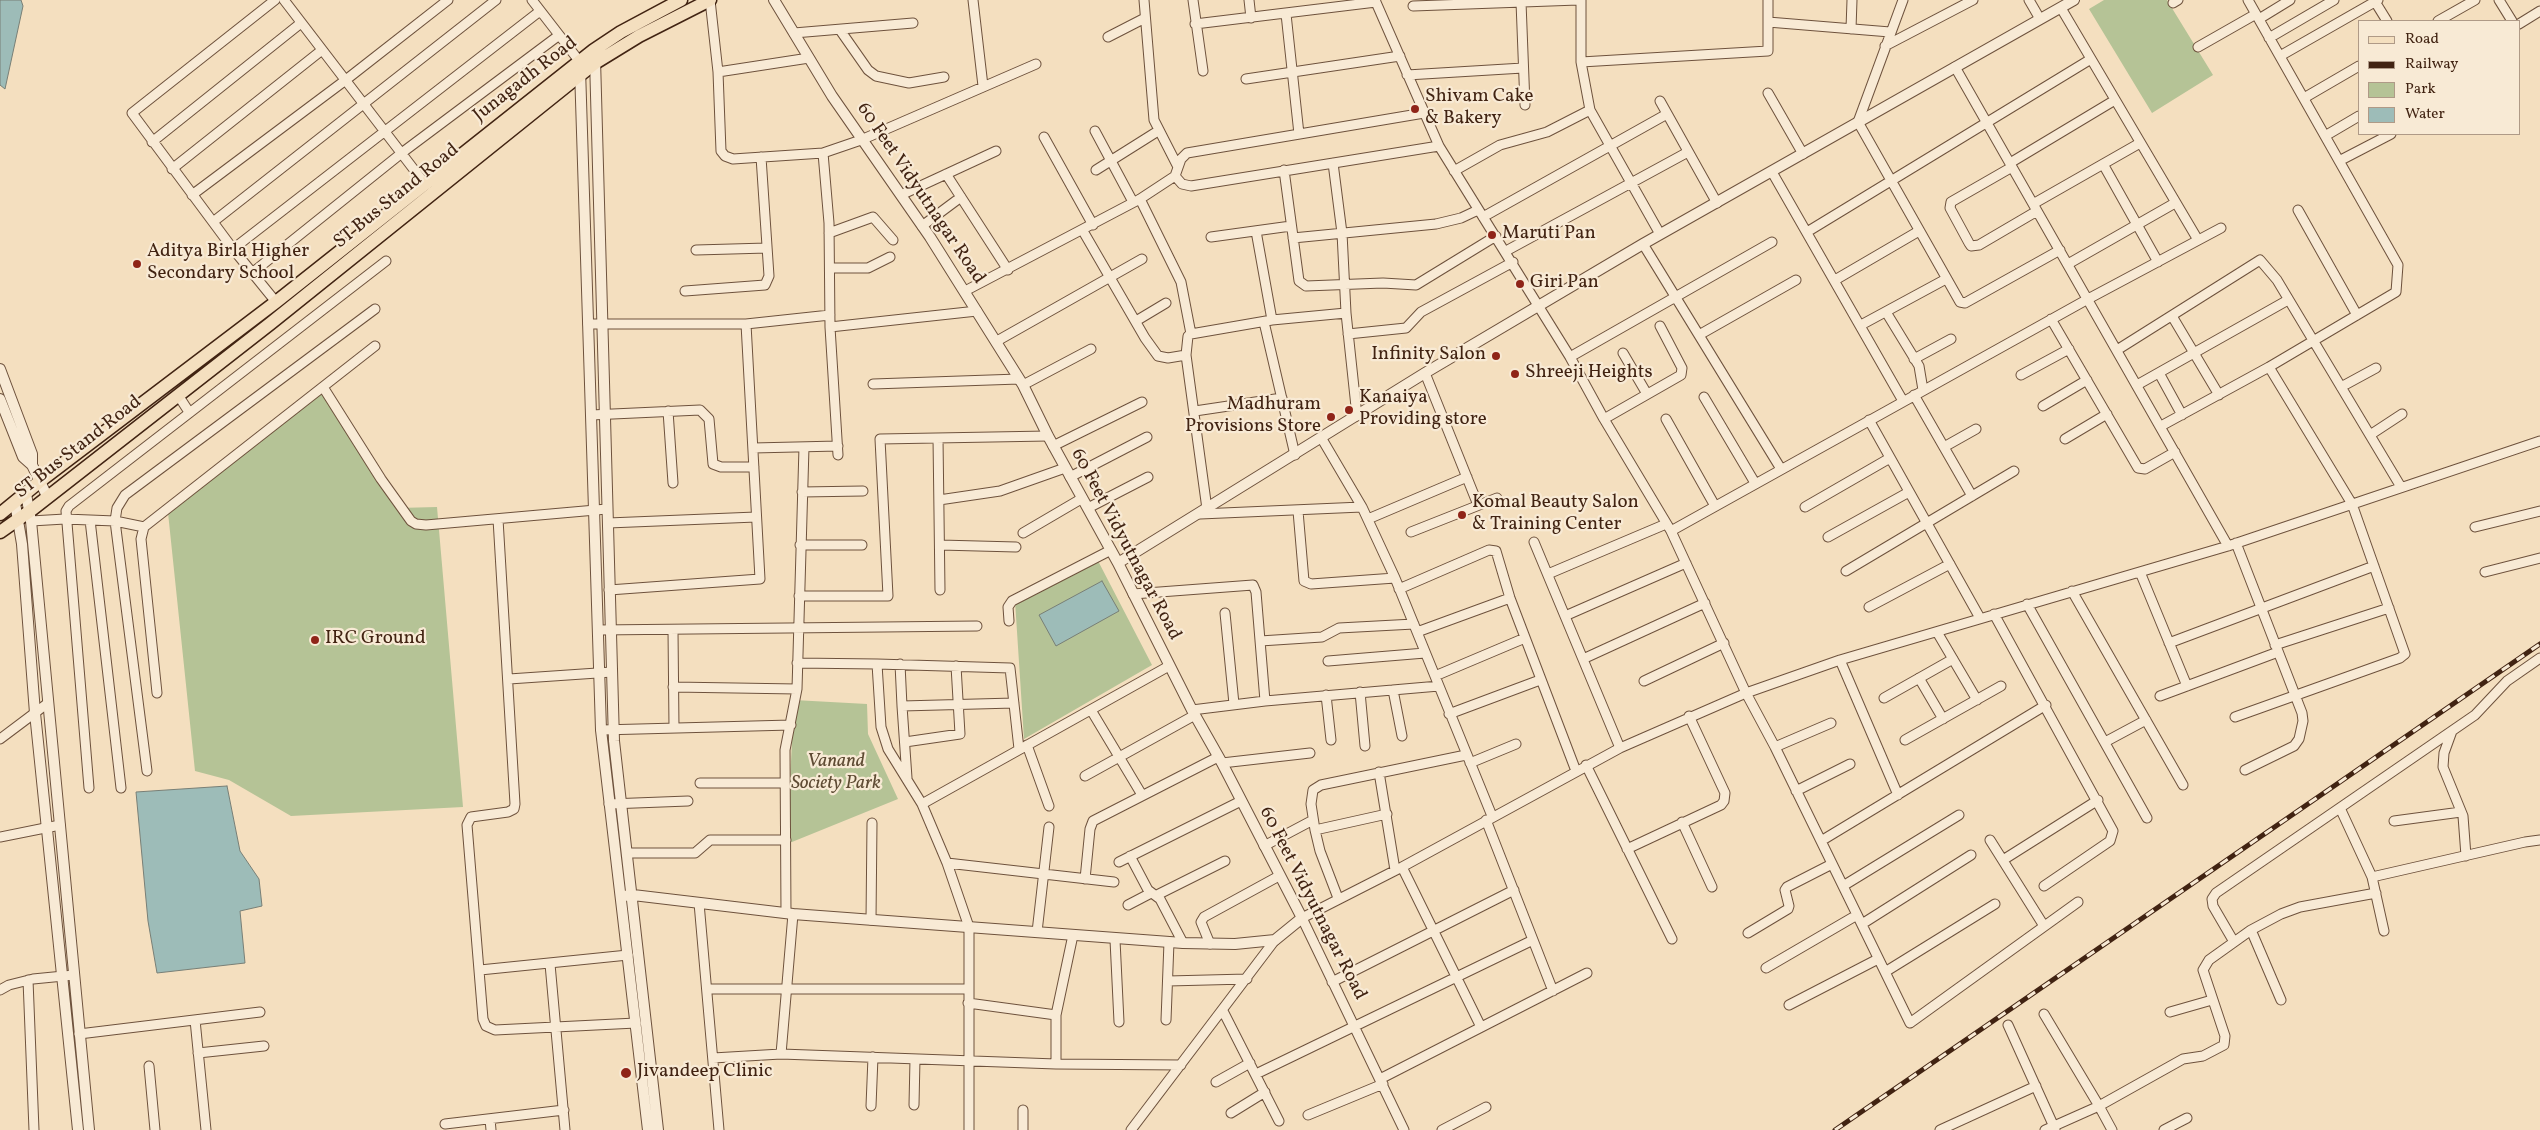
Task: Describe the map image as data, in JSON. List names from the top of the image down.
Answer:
{
  "streets": {
    "main road": ["Junagadh Road", "ST Bus Stand Road"],
    "street": ["60 Feet Vidyutnagar Road"]
  },
  "crossings": [
    ["Junagadh Road", "ST Bus Stand Road"]
  ],
  "parks": ["Vanand Society Park"],
  "places": [
    "Shivam Cake & Bakery",
    "Maruti Pan",
    "Aditya Birla Higher Secondary School",
    "Giri Pan",
    "Infinity Salon",
    "Shreeji Heights",
    "Kanaiya Providing store",
    "Madhuram Provisions Store",
    "Komal Beauty Salon & Training Center",
    "IRC Ground",
    "Jivandeep Clinic"
  ],
  "legend": [
    "Road",
    "Railway",
    "Park",
    "Water"
  ]
}
